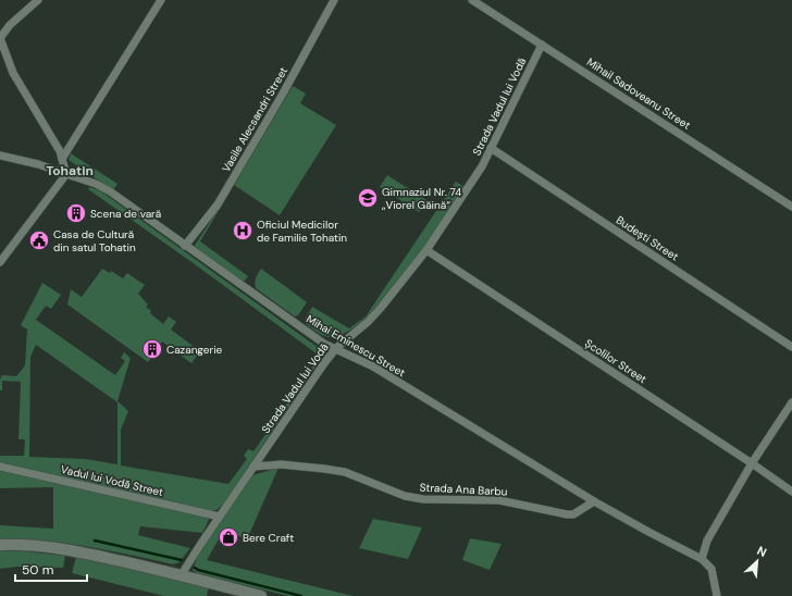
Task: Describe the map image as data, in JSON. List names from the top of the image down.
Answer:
{
  "streets": {
    "street": [
      "Mihail Sadoveanu Street",
      "Strada Vadul lui Vodă",
      "Vasile Alecsandri Street",
      "Budești Street",
      "Mihai Eminescu Street",
      "Școlilor Street",
      "Vadul lui Vodă Street",
      "Strada Ana Barbu"
    ]
  },
  "crossings": [
    ["Mihail Sadoveanu Street", "Strada Vadul lui Vodă"],
    ["Strada Vadul lui Vodă", "Budești Street"],
    ["Strada Vadul lui Vodă", "Mihai Eminescu Street"],
    ["Strada Vadul lui Vodă", "Școlilor Street"],
    ["Strada Vadul lui Vodă", "Vadul lui Vodă Street"],
    ["Strada Vadul lui Vodă", "Strada Ana Barbu"],
    ["Vasile Alecsandri Street", "Mihai Eminescu Street"],
    ["Mihai Eminescu Street", "Strada Ana Barbu"]
  ],
  "districts": ["Tohatin"],
  "places": {
    "school or university": ["Gimnaziul Nr. 74 „Viorel Găină“"],
    "building": ["Scena de vară", "Cazangerie"],
    "hospital": ["Oficiul Medicilor de Familie Tohatin"],
    "public building": ["Casa de Cultură din satul Tohatin"],
    "shop": ["Bere Craft"]
  },
  "scale_bar": "50 m",
  "north": "top right"
}
